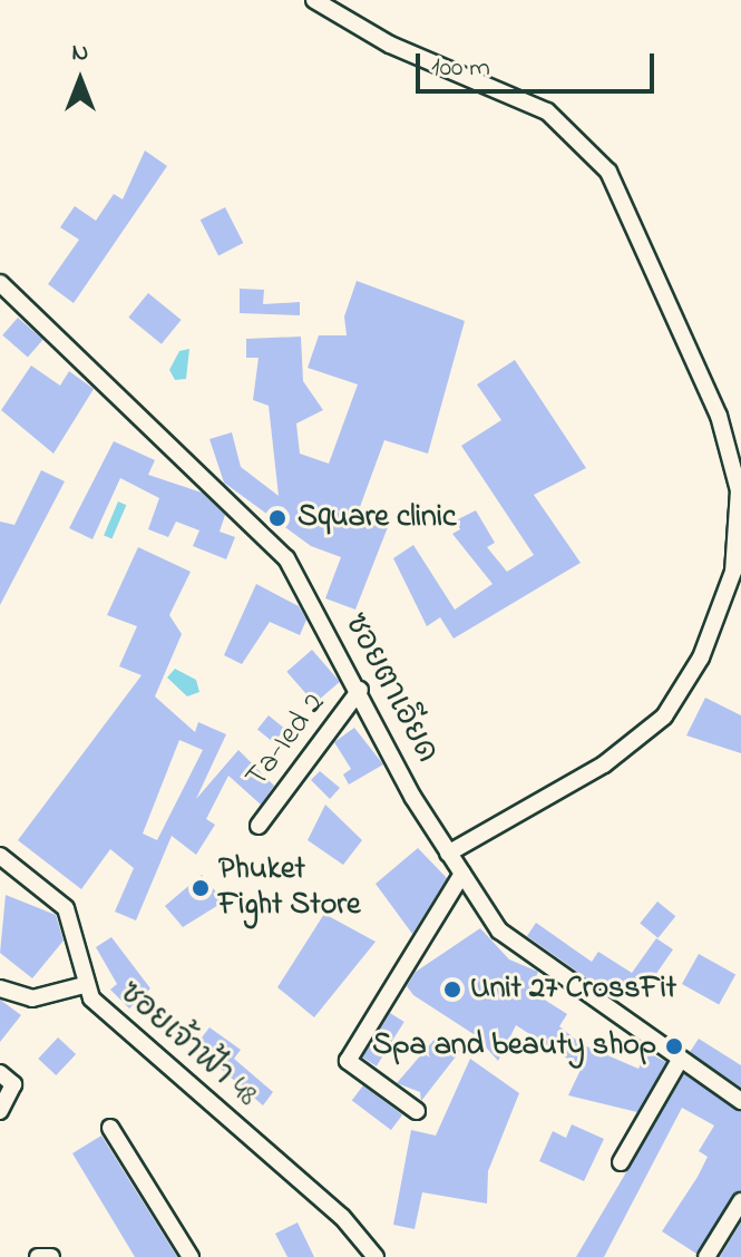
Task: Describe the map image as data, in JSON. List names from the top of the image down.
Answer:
{
  "streets": {
    "street": ["ซอยตาเอียด", "Ta-Ied 2", "ซอยเจ้าฟ้า 48"]
  },
  "crossings": [
    ["ซอยตาเอียด", "Ta-Ied 2"]
  ],
  "places": [
    "Square clinic",
    "Phuket Fight Store",
    "Unit 27 CrossFit",
    "Spa and beauty shop"
  ],
  "scale_bar": "100 m",
  "north": "top"
}
